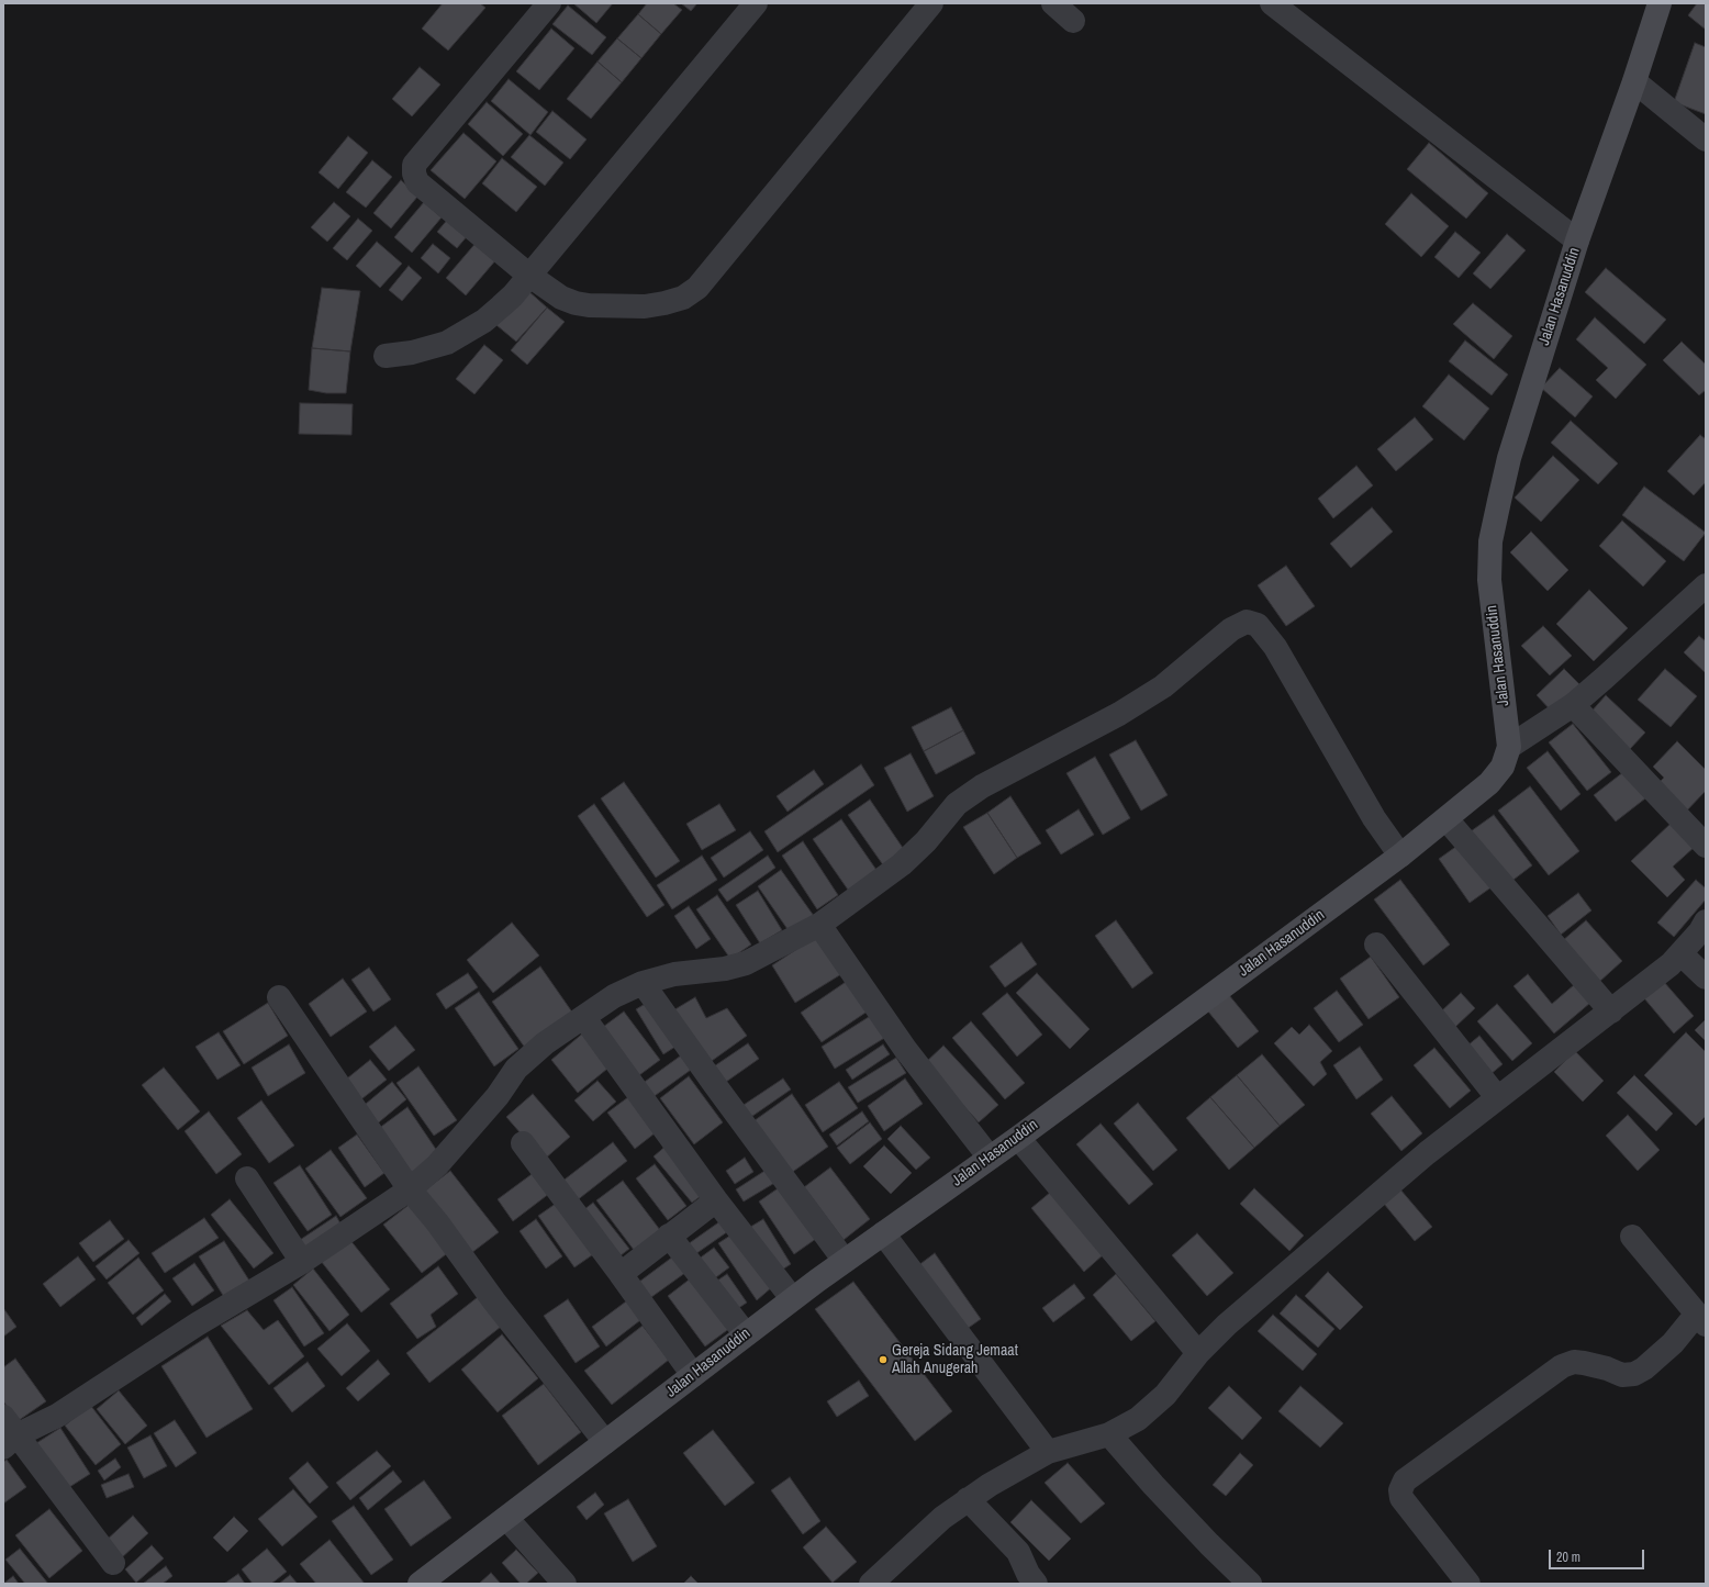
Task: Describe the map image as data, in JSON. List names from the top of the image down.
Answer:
{
  "streets": {
    "main road": ["Jalan Hasanuddin"]
  },
  "places": ["Gereja Sidang Jemaat Allah Anugerah"],
  "scale_bar": "20 m"
}
